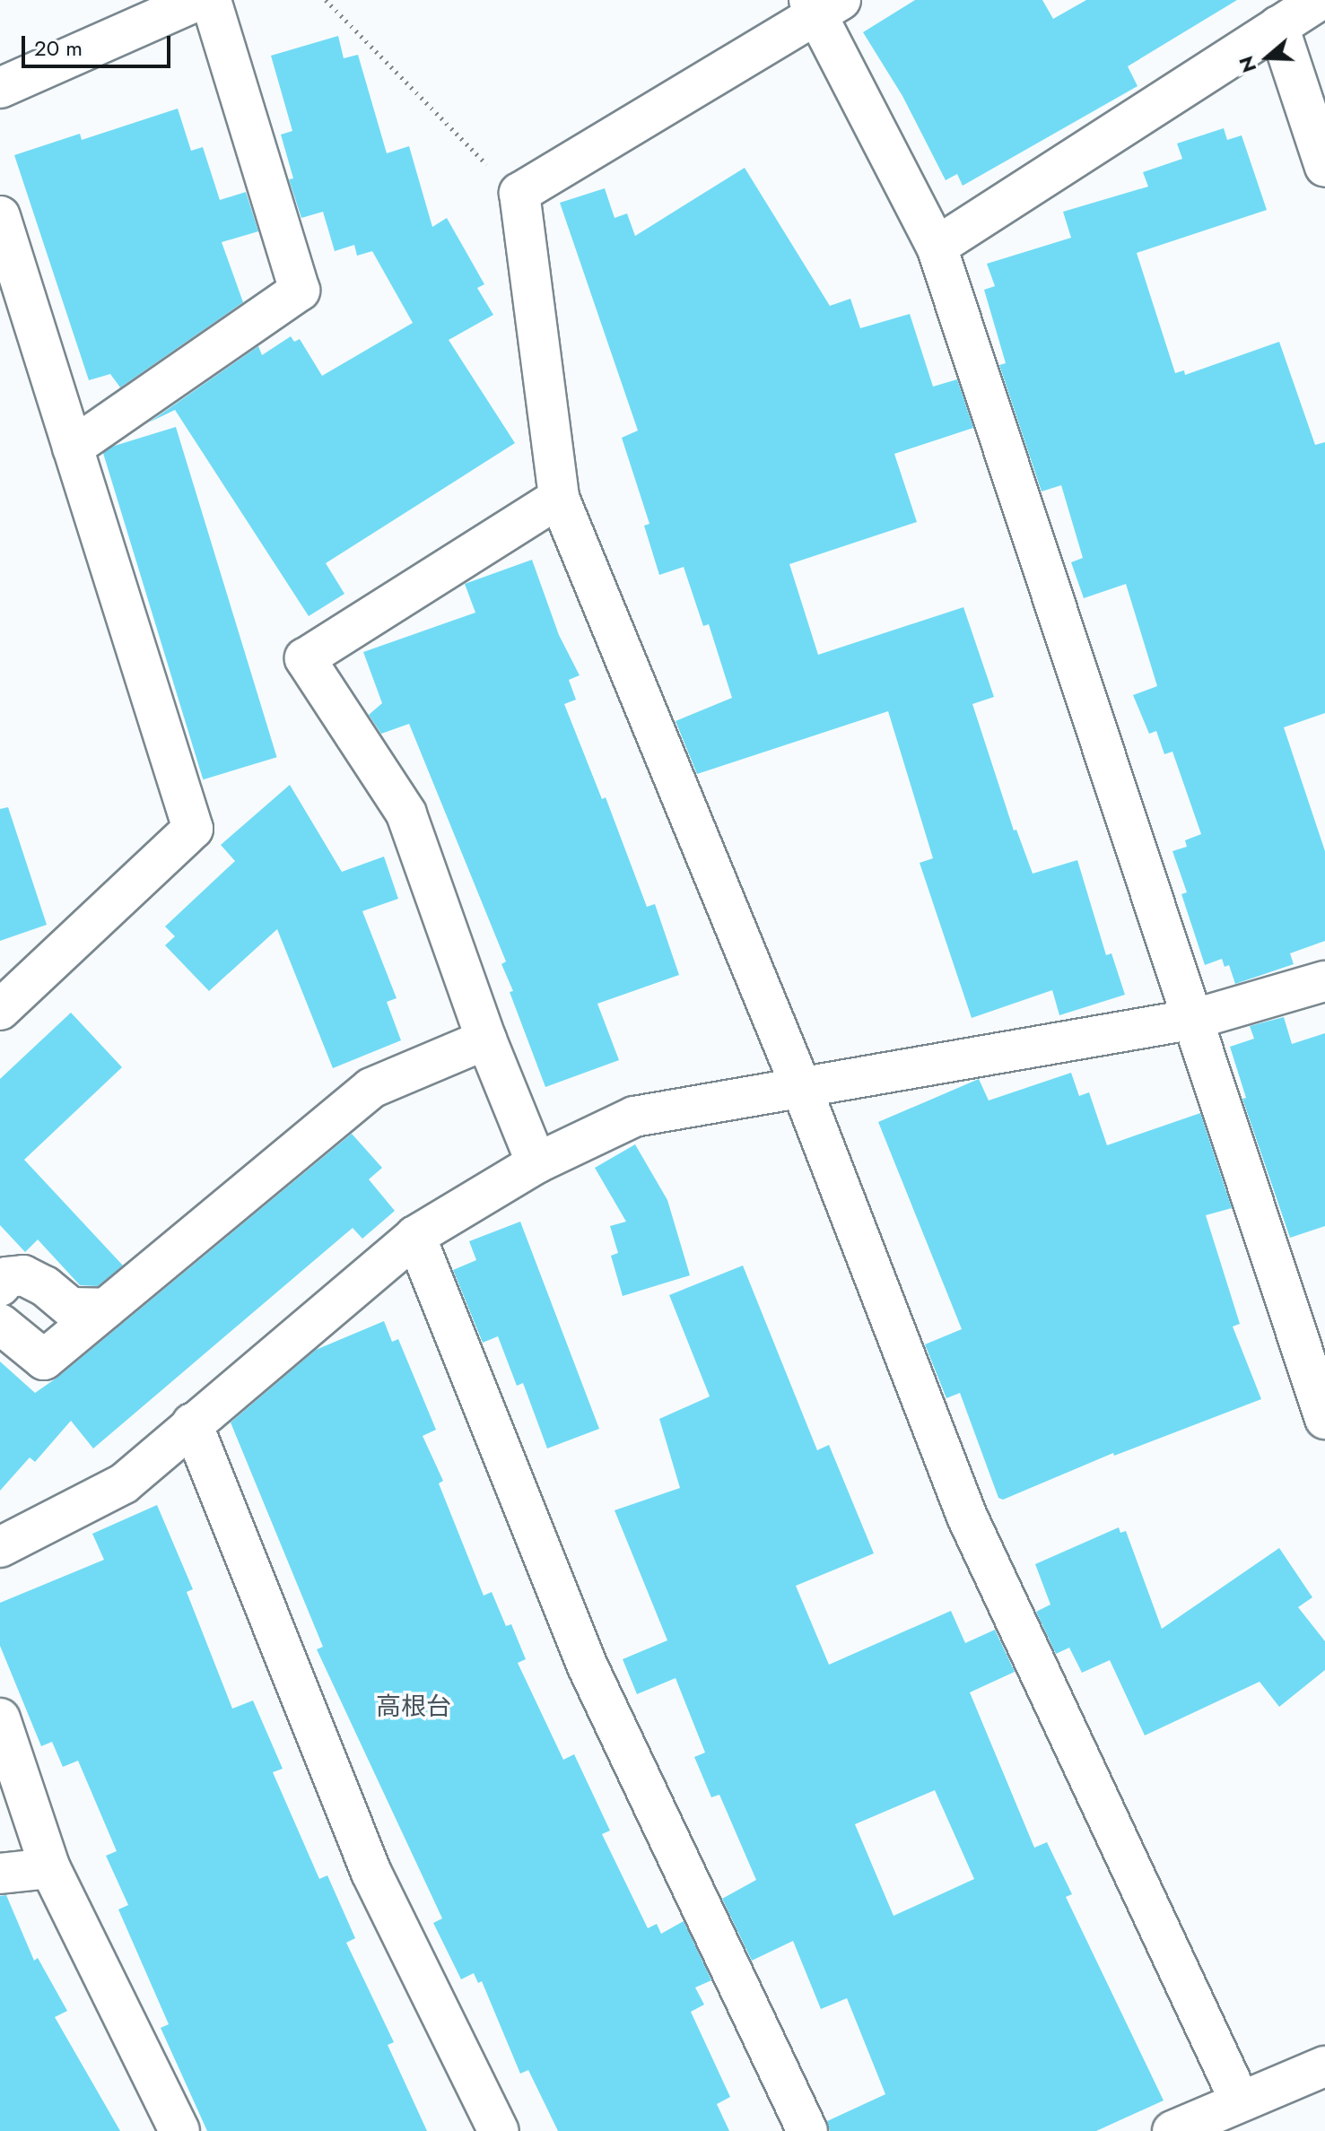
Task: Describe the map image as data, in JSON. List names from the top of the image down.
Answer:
{
  "districts": ["高根台"],
  "scale_bar": "20 m",
  "north": "left"
}
